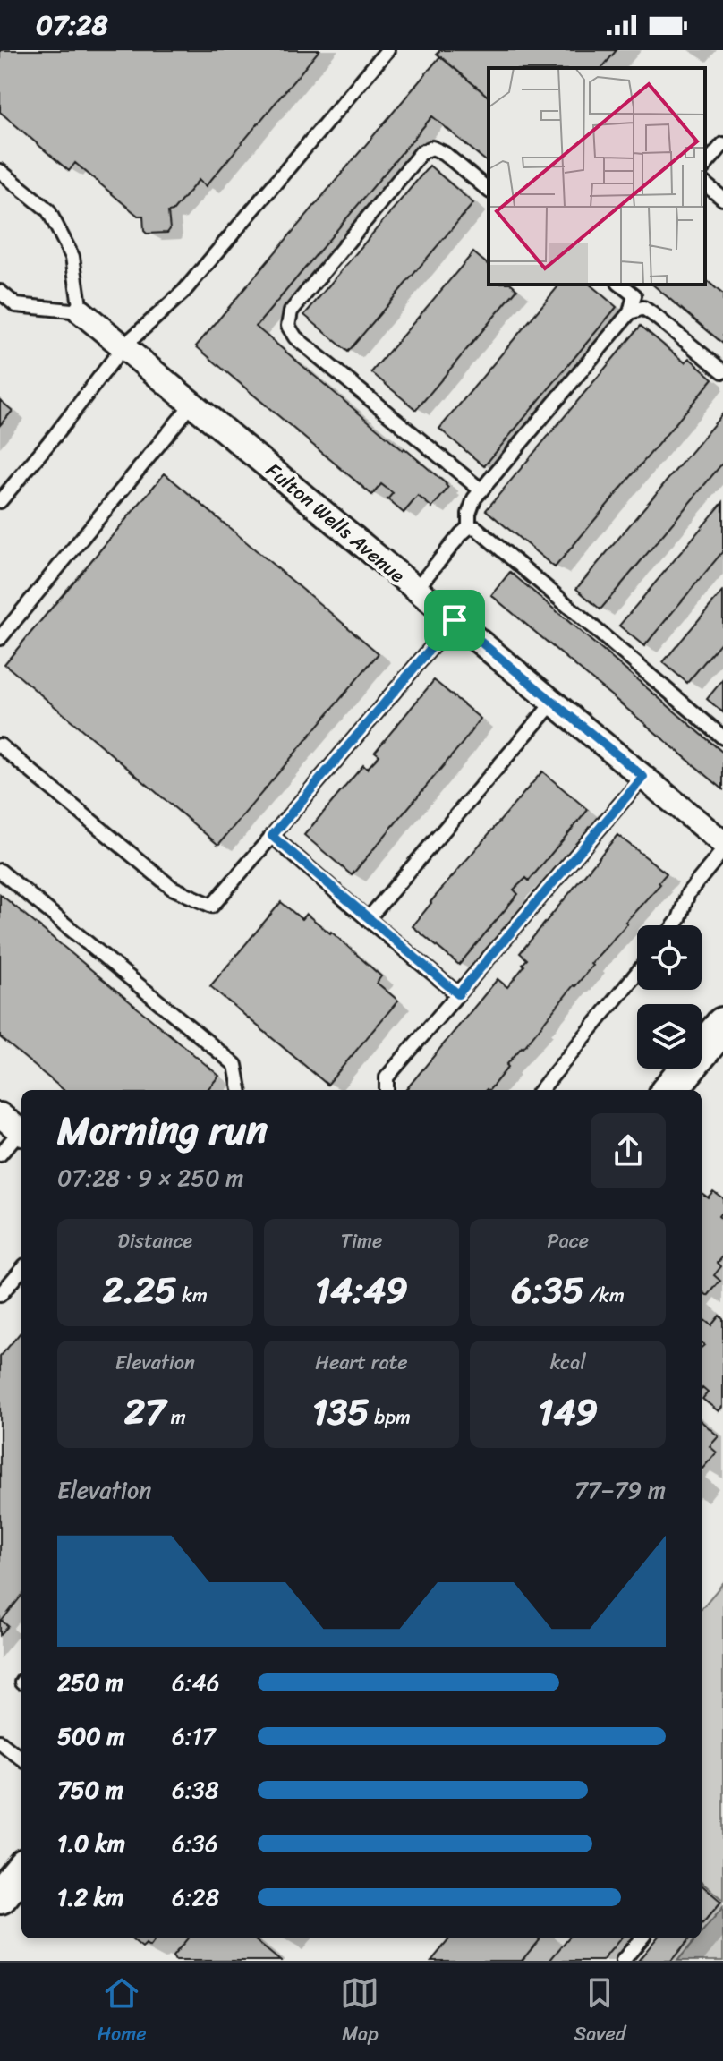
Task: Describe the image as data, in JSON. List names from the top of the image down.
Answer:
{
  "streets": {
    "street": ["Fulton Wells Avenue"]
  },
  "page": {
    "status": "07:28",
    "heading": ["Morning run", "07:28 · 9 × 250 m"],
    "stats": [
      ["Distance", "2.25 km"],
      ["Time", "14:49"],
      ["Pace", "6:35 /km"],
      ["Elevation", "27 m"],
      ["Heart rate", "135 bpm"],
      ["kcal", "149"]
    ],
    "chart": ["Elevation", "77–79 m"],
    "list": [
      {
        "name": "250 m",
        "note": "6:46"
      },
      {
        "name": "500 m",
        "note": "6:17"
      },
      {
        "name": "750 m",
        "note": "6:38"
      },
      {
        "name": "1.0 km",
        "note": "6:36"
      },
      {
        "name": "1.2 km",
        "note": "6:28"
      }
    ],
    "tabs": ["Home", "Map", "Saved"]
  }
}
